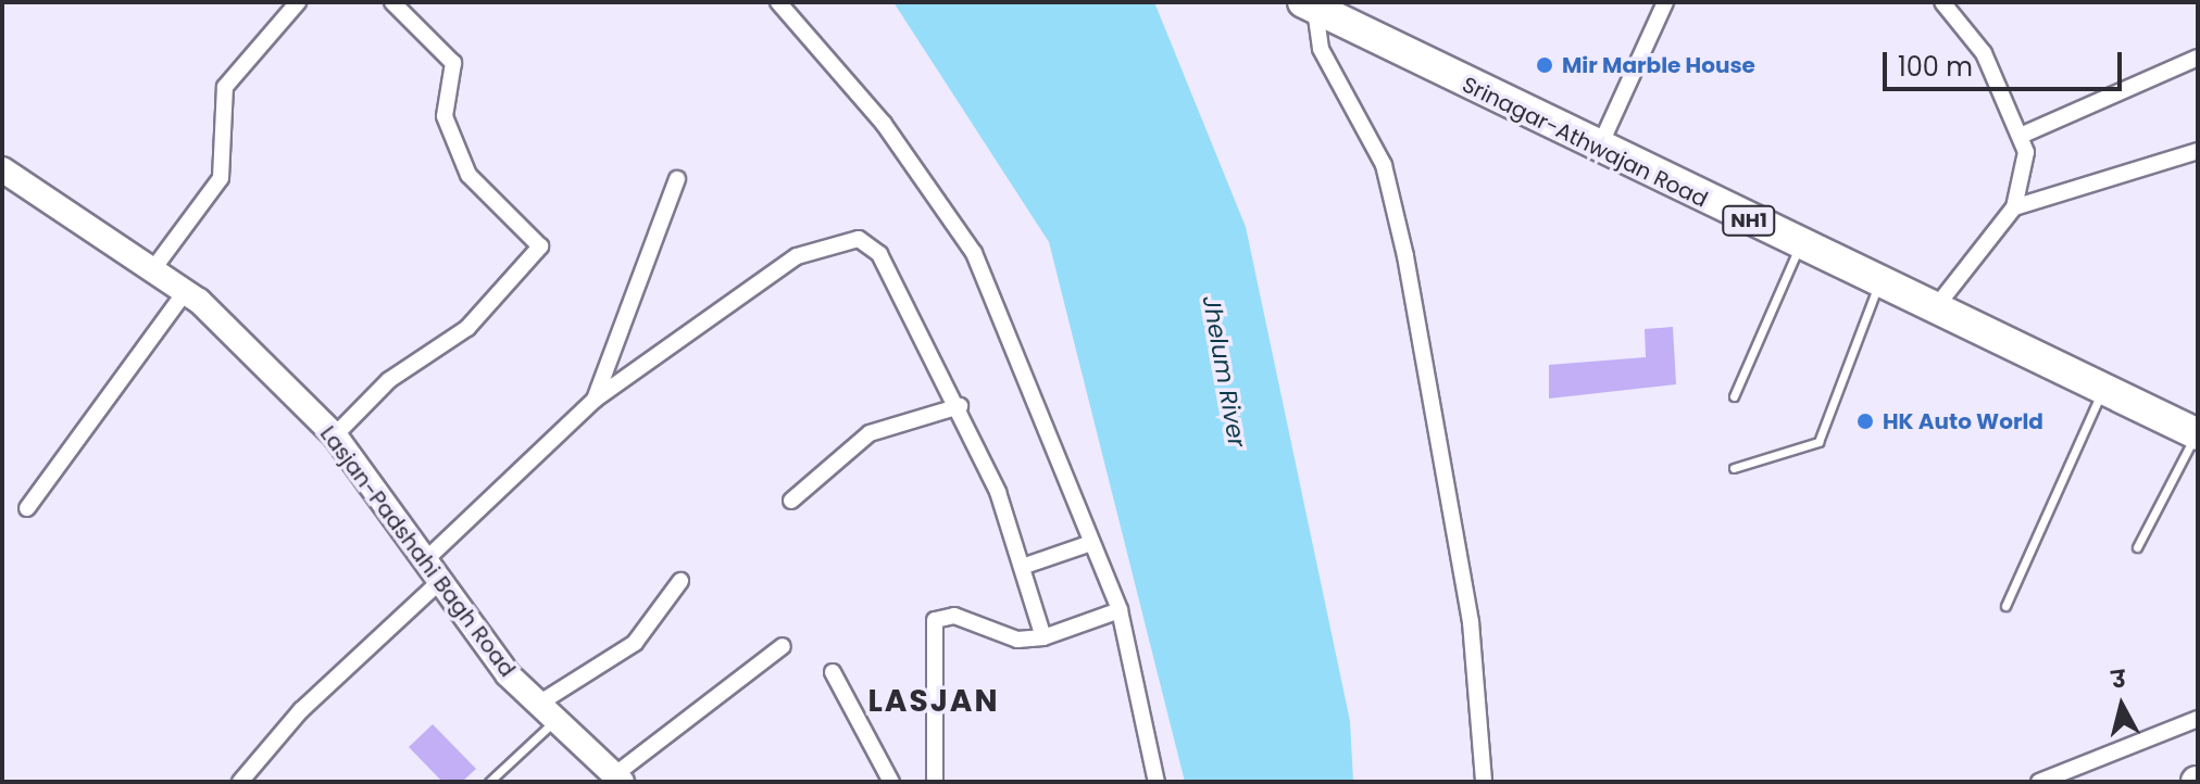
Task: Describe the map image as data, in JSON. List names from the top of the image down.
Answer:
{
  "streets": {
    "highway": ["Srinagar-Athwajan Road", "NH1"],
    "street": ["Lasjan-Padshahi Bagh Road"]
  },
  "districts": ["LASJAN"],
  "water": ["Jhelum River"],
  "places": ["Mir Marble House", "HK Auto World"],
  "scale_bar": "100 m",
  "north": "top"
}
